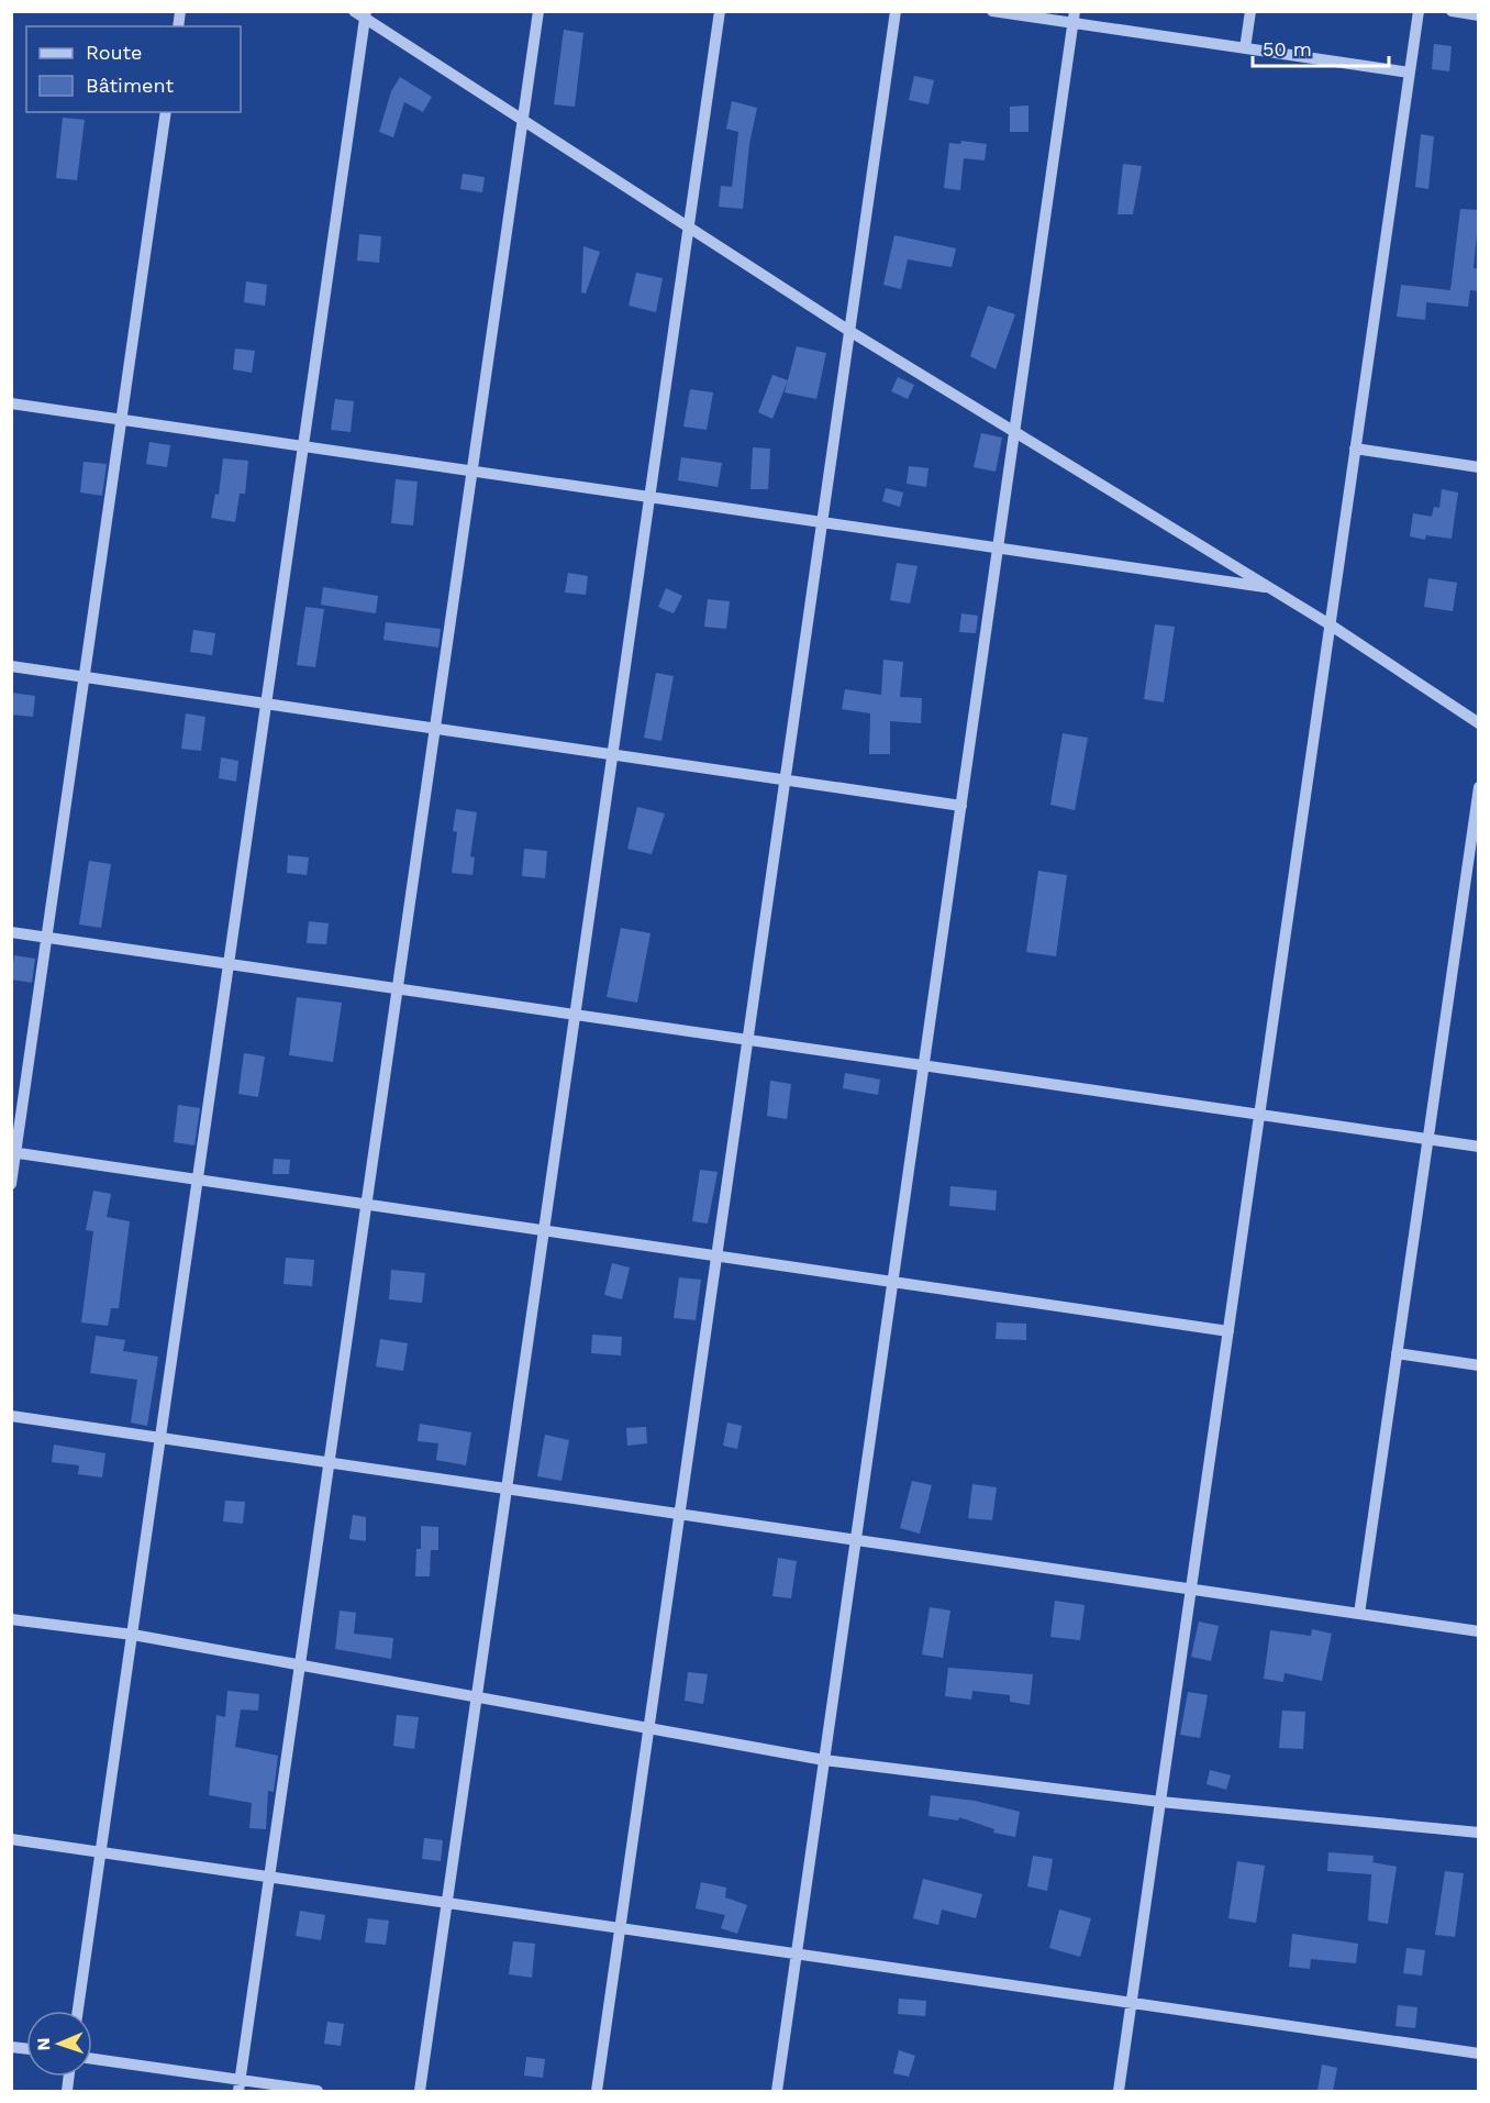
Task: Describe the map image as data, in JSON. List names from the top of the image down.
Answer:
{
  "legend": ["Route", "Bâtiment"],
  "scale_bar": "50 m",
  "north": "left"
}
